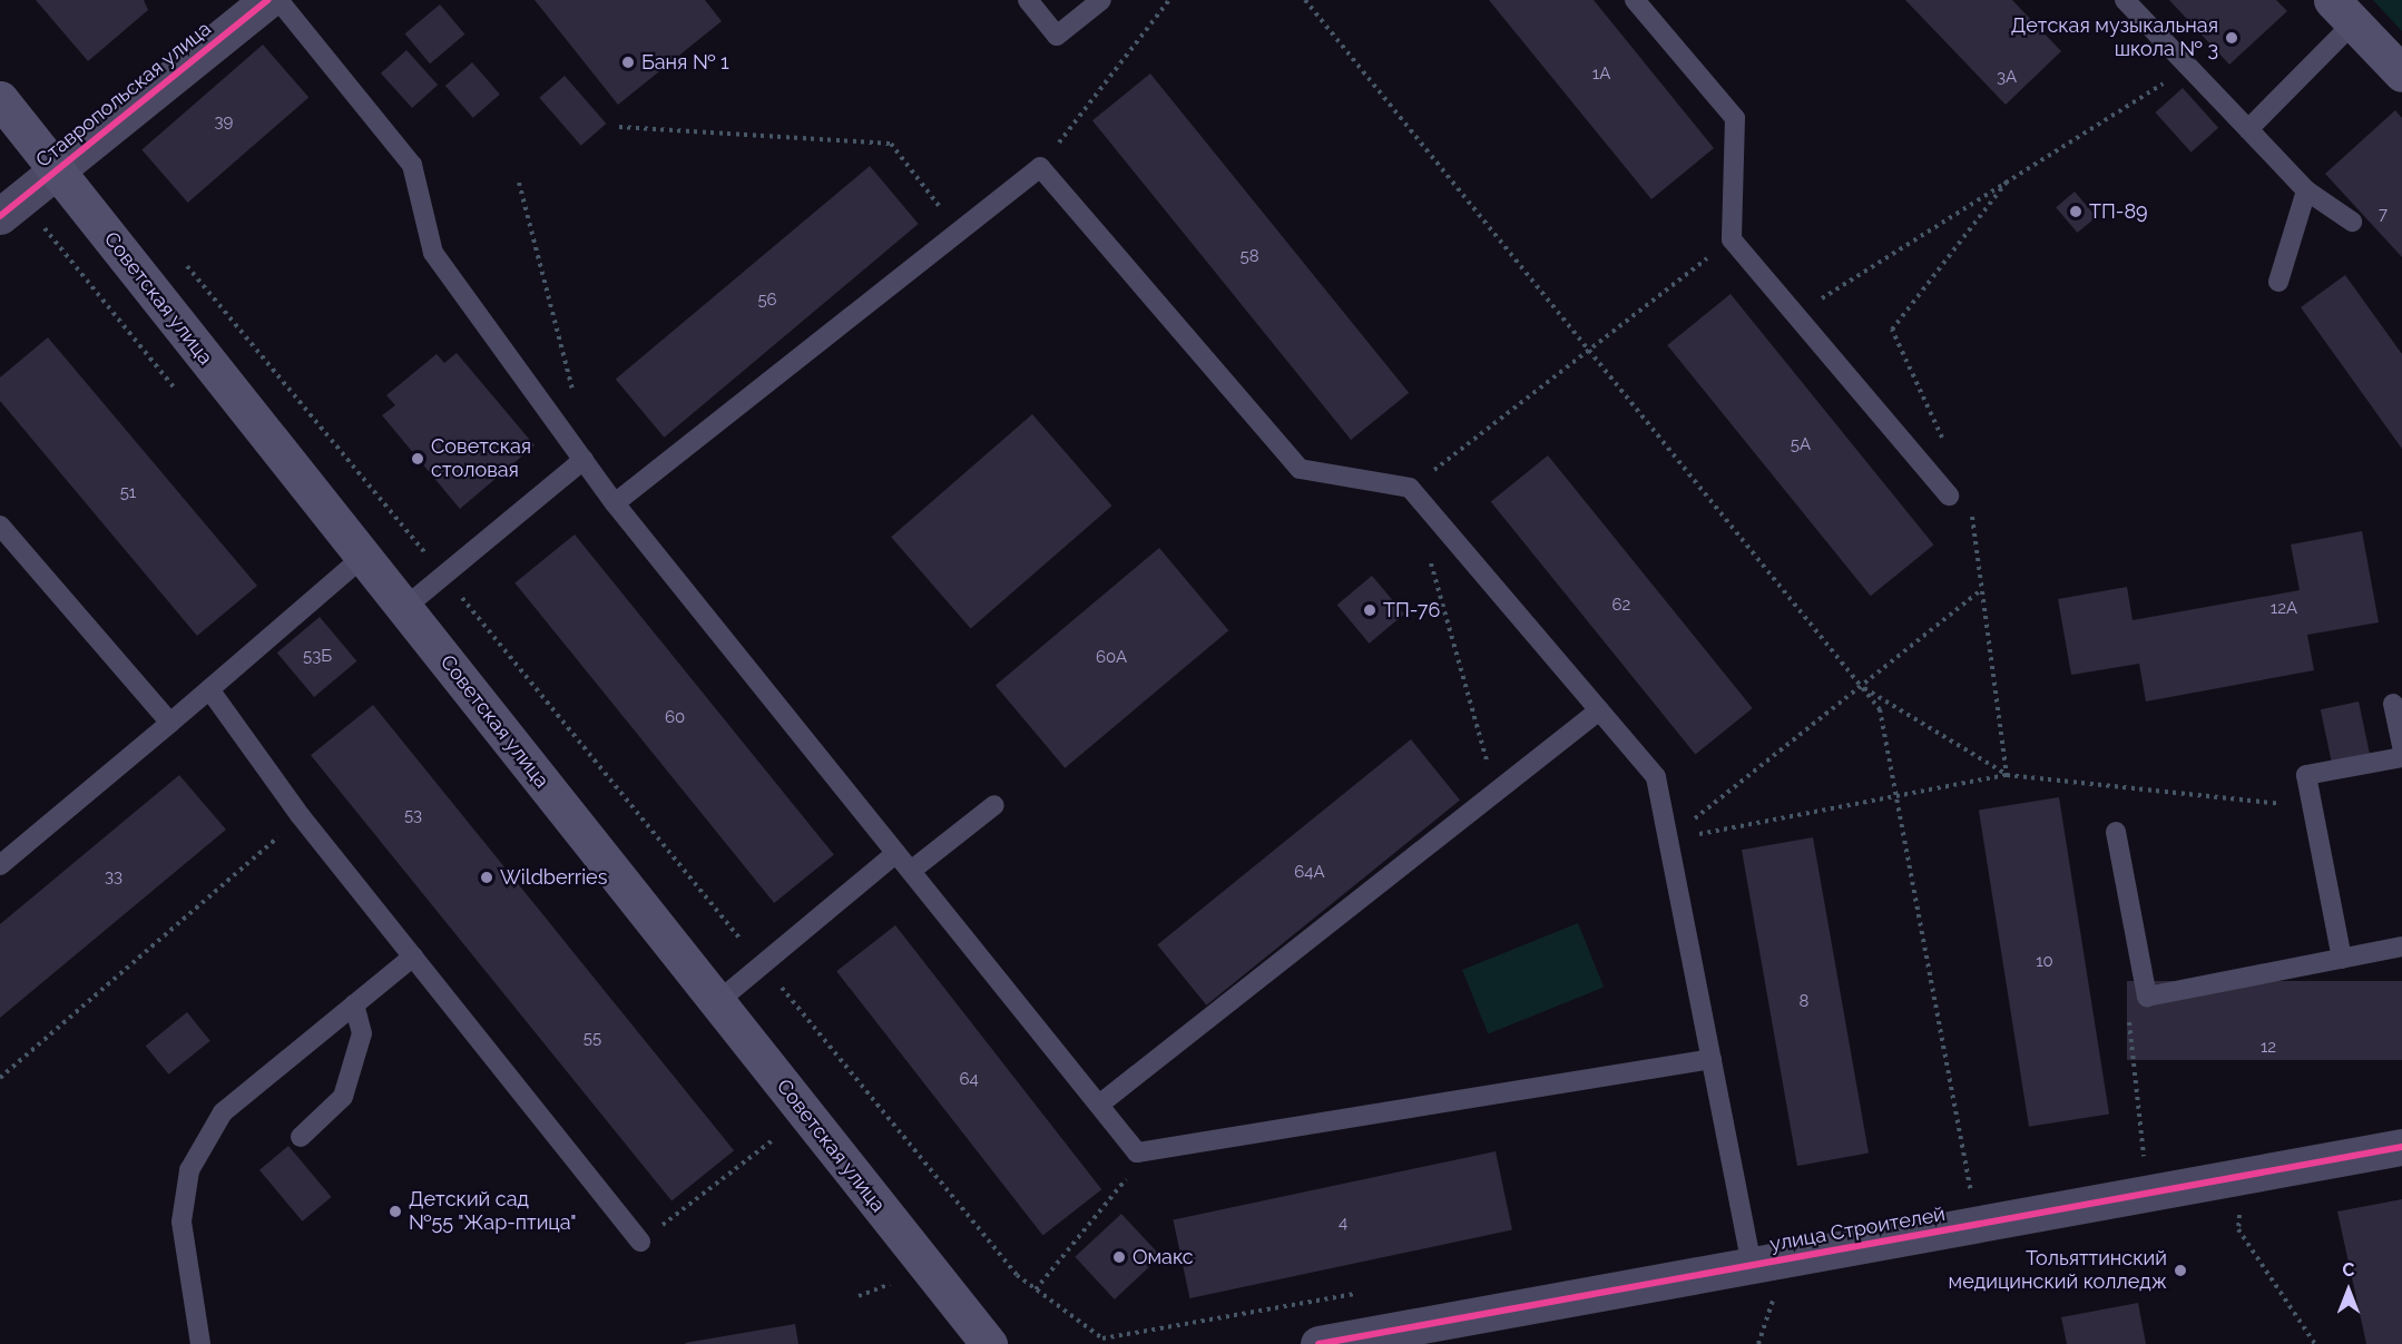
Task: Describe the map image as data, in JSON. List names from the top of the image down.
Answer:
{
  "streets": {
    "main road": ["Советская улица"],
    "street": ["Ставропольская улица", "улица Строителей"]
  },
  "crossings": [
    ["Ставропольская улица", "Советская улица"]
  ],
  "places": [
    "Детская музыкальная школа № 3",
    "Баня № 1",
    "ТП-89",
    "Советская столовая",
    "ТП-76",
    "Wildberries",
    "Детский сад №55 \"Жар-птица\"",
    "Омакс",
    "Тольяттинский медицинский колледж"
  ],
  "house_numbers": [
    "1А",
    "3А",
    "39",
    "7",
    "58",
    "56",
    "5А",
    "51",
    "62",
    "12А",
    "53Б",
    "60А",
    "60",
    "53",
    "64А",
    "33",
    "10",
    "8",
    "55",
    "12",
    "64",
    "4"
  ],
  "north": "top"
}
